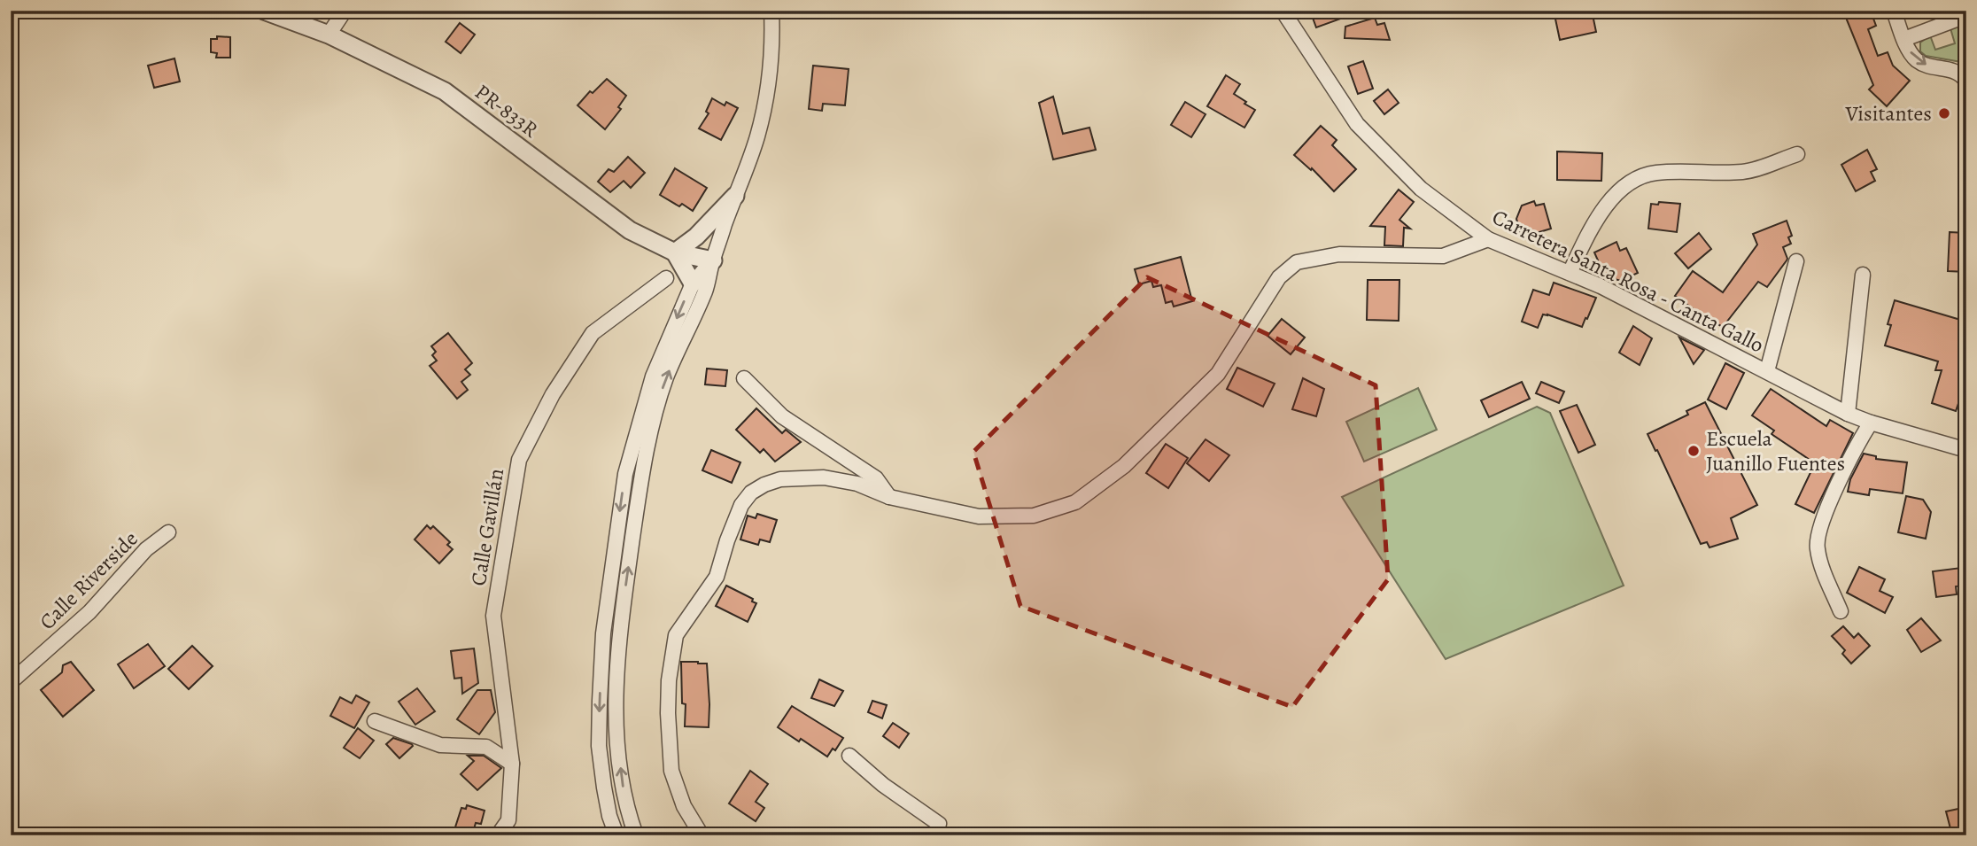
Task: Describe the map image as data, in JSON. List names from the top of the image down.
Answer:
{
  "streets": {
    "street": [
      "PR-833R",
      "Carretera Santa Rosa - Canta Gallo",
      "Calle Gavillán",
      "Calle Riverside"
    ]
  },
  "places": ["Visitantes", "Escuela Juanillo Fuentes"]
}
